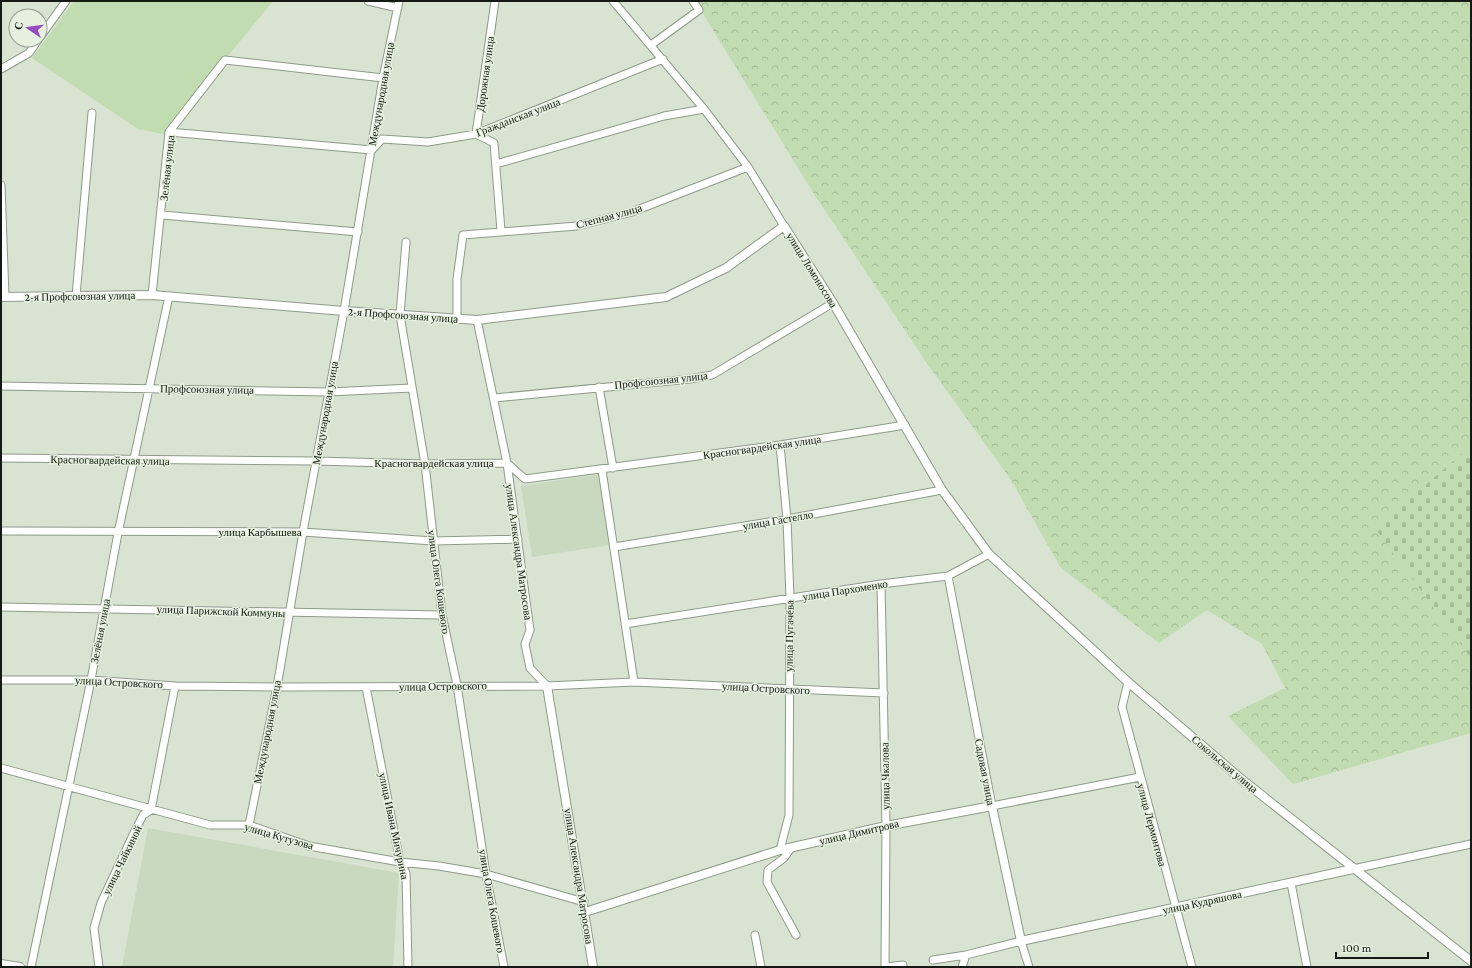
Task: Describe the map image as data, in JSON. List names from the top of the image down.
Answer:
{
  "streets": {
    "street": [
      "Дорожная улица",
      "Международная улица",
      "Гражданская улица",
      "Зелёная улица",
      "Степная улица",
      "улица Ломоносова",
      "2-я Профсоюзная улица",
      "Профсоюзная улица",
      "Красногвардейская улица",
      "улица Гастелло",
      "улица Карбышева",
      "улица Александра Матросова",
      "улица Олега Кошевого",
      "улица Пархоменко",
      "улица Парижской Коммуны",
      "улица Пугачёва",
      "улица Островского",
      "Сокольская улица",
      "Садовая улица",
      "улица Чкалова",
      "улица Лермонтова",
      "улица Ивана Мичурина",
      "улица Димитрова",
      "улица Кутузова",
      "улица Чайкиной",
      "улица Кудряшова"
    ]
  },
  "crossings": [
    ["Дорожная улица", "Гражданская улица"],
    ["Международная улица", "Гражданская улица"],
    ["Международная улица", "Зелёная улица"],
    ["Международная улица", "2-я Профсоюзная улица"],
    ["Международная улица", "Профсоюзная улица"],
    ["Международная улица", "Красногвардейская улица"],
    ["Международная улица", "улица Карбышева"],
    ["Международная улица", "улица Парижской Коммуны"],
    ["Международная улица", "улица Островского"],
    ["Международная улица", "улица Кутузова"],
    ["Гражданская улица", "улица Ломоносова"],
    ["Зелёная улица", "2-я Профсоюзная улица"],
    ["Зелёная улица", "Профсоюзная улица"],
    ["Зелёная улица", "Красногвардейская улица"],
    ["Зелёная улица", "улица Карбышева"],
    ["Зелёная улица", "улица Парижской Коммуны"],
    ["Зелёная улица", "улица Островского"],
    ["Зелёная улица", "улица Кутузова"],
    ["Степная улица", "улица Ломоносова"],
    ["Степная улица", "2-я Профсоюзная улица"],
    ["улица Ломоносова", "2-я Профсоюзная улица"],
    ["улица Ломоносова", "Профсоюзная улица"],
    ["улица Ломоносова", "Красногвардейская улица"],
    ["улица Ломоносова", "улица Гастелло"],
    ["улица Ломоносова", "улица Пархоменко"],
    ["улица Ломоносова", "Сокольская улица"],
    ["2-я Профсоюзная улица", "улица Александра Матросова"],
    ["2-я Профсоюзная улица", "улица Олега Кошевого"],
    ["Профсоюзная улица", "улица Александра Матросова"],
    ["Профсоюзная улица", "улица Олега Кошевого"],
    ["Красногвардейская улица", "улица Александра Матросова"],
    ["Красногвардейская улица", "улица Олега Кошевого"],
    ["Красногвардейская улица", "улица Пугачёва"],
    ["улица Гастелло", "улица Пугачёва"],
    ["улица Карбышева", "улица Александра Матросова"],
    ["улица Карбышева", "улица Олега Кошевого"],
    ["улица Александра Матросова", "улица Островского"],
    ["улица Александра Матросова", "улица Димитрова"],
    ["улица Александра Матросова", "улица Кутузова"],
    ["улица Олега Кошевого", "улица Парижской Коммуны"],
    ["улица Олега Кошевого", "улица Островского"],
    ["улица Олега Кошевого", "улица Кутузова"],
    ["улица Пархоменко", "улица Пугачёва"],
    ["улица Пархоменко", "Сокольская улица"],
    ["улица Пархоменко", "Садовая улица"],
    ["улица Пархоменко", "улица Чкалова"],
    ["улица Пугачёва", "улица Островского"],
    ["улица Пугачёва", "улица Димитрова"],
    ["улица Островского", "улица Чкалова"],
    ["улица Островского", "улица Ивана Мичурина"],
    ["Сокольская улица", "улица Лермонтова"],
    ["Сокольская улица", "улица Кудряшова"],
    ["Садовая улица", "улица Димитрова"],
    ["Садовая улица", "улица Кудряшова"],
    ["улица Чкалова", "улица Димитрова"],
    ["улица Лермонтова", "улица Димитрова"],
    ["улица Лермонтова", "улица Кудряшова"],
    ["улица Ивана Мичурина", "улица Кутузова"],
    ["улица Кутузова", "улица Чайкиной"]
  ],
  "scale_bar": "100 m",
  "north": "left"
}
